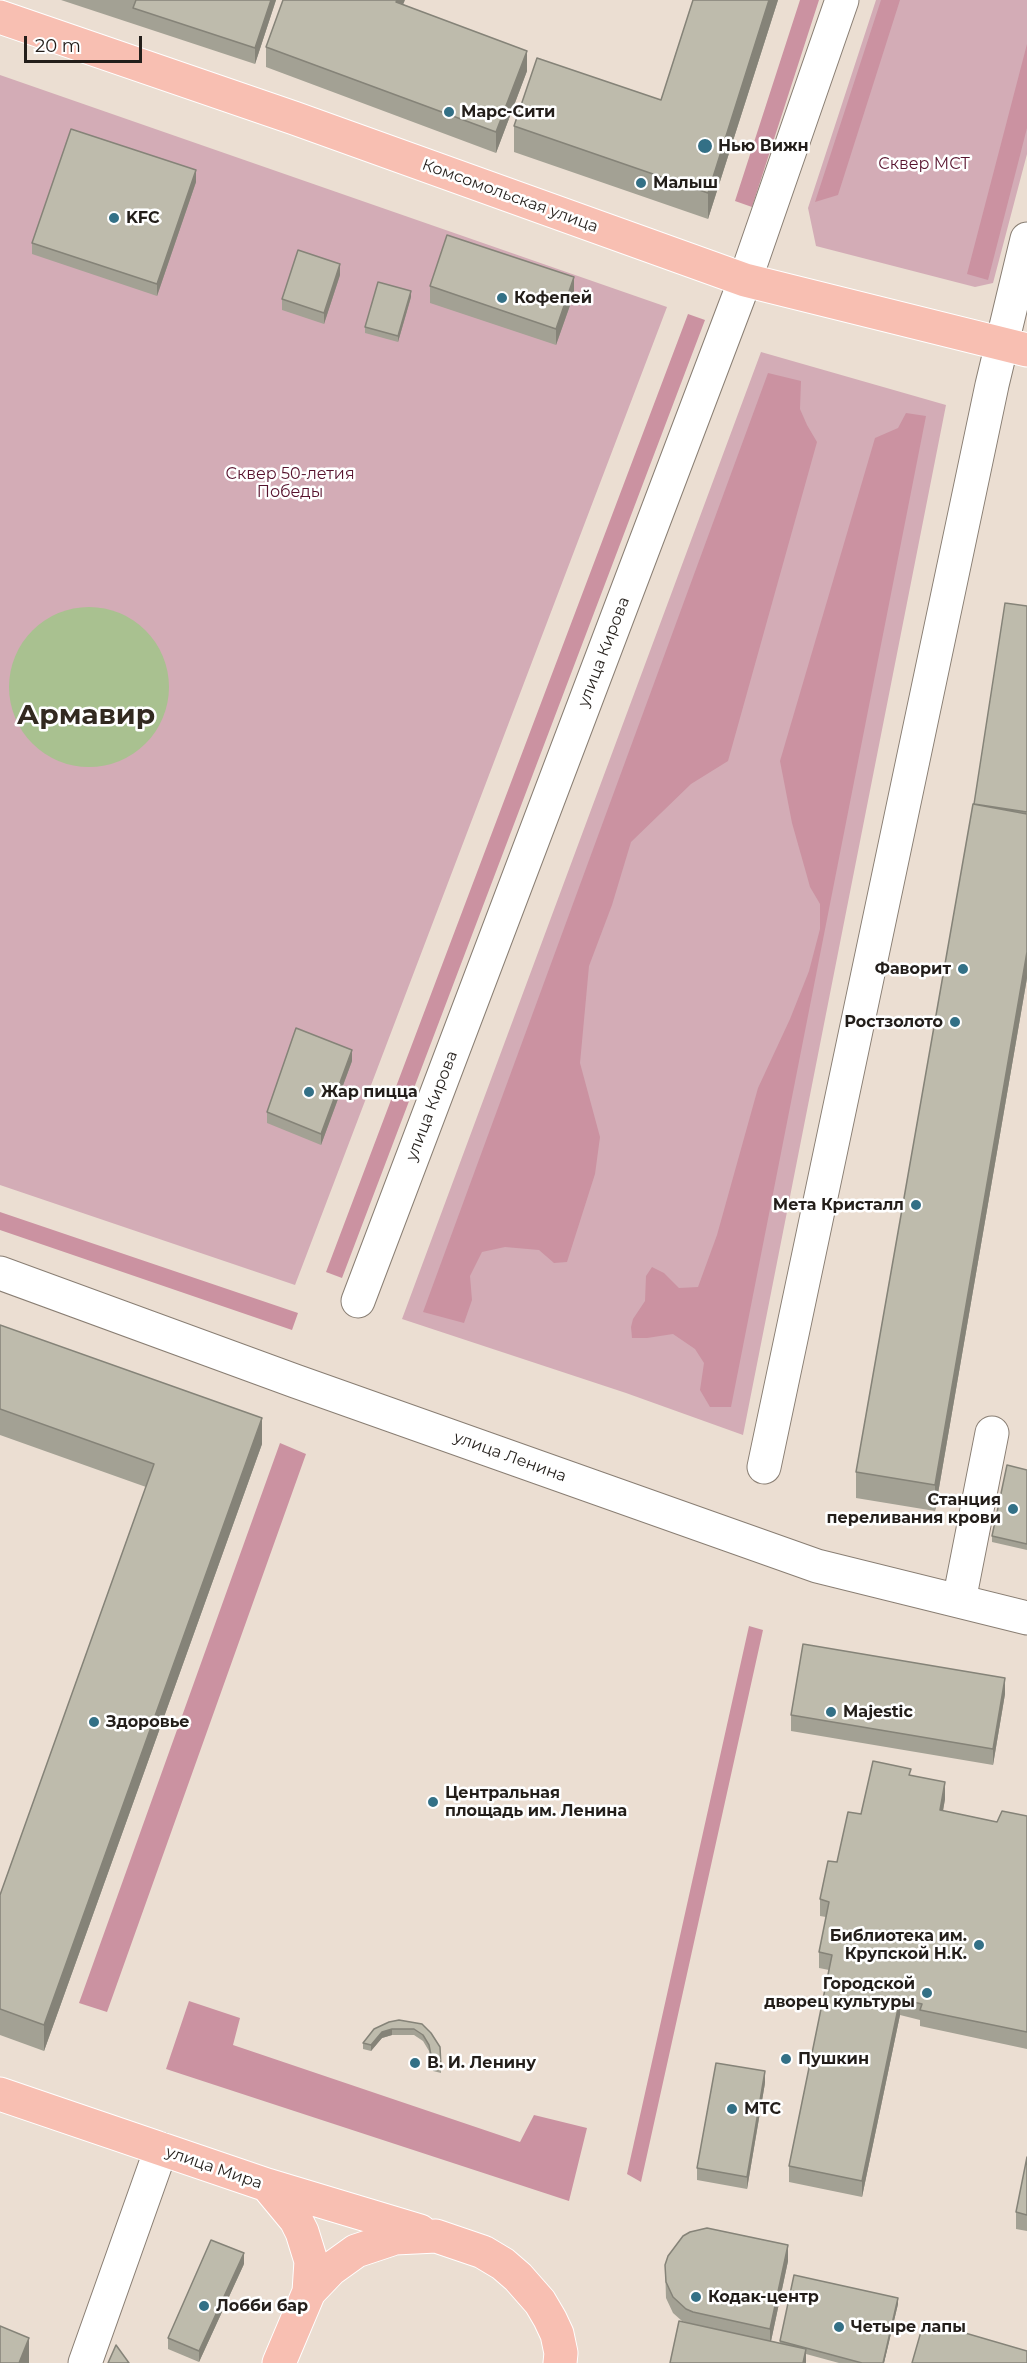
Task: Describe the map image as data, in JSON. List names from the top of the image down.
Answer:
{
  "streets": {
    "main road": ["Комсомольская улица", "улица Мира"],
    "street": ["улица Кирова", "улица Ленина"]
  },
  "crossings": [
    ["Комсомольская улица", "улица Кирова"]
  ],
  "districts": ["Армавир"],
  "parks": ["Сквер МСТ", "Сквер 50-летия Победы"],
  "places": [
    "Марс-Сити",
    "Нью Вижн",
    "Малыш",
    "KFC",
    "Кофепей",
    "Фаворит",
    "Ростзолото",
    "Жар пицца",
    "Мета Кристалл",
    "Cтанция переливания крови",
    "Majestic",
    "Здоровье",
    "Центральная площадь им. Ленина",
    "Библиотека им. Крупской Н.К.",
    "Городской дворец культуры",
    "Пушкин",
    "В. И. Ленину",
    "МТС",
    "Кодак-центр",
    "Лобби бар",
    "Четыре лапы"
  ],
  "scale_bar": "20 m"
}
